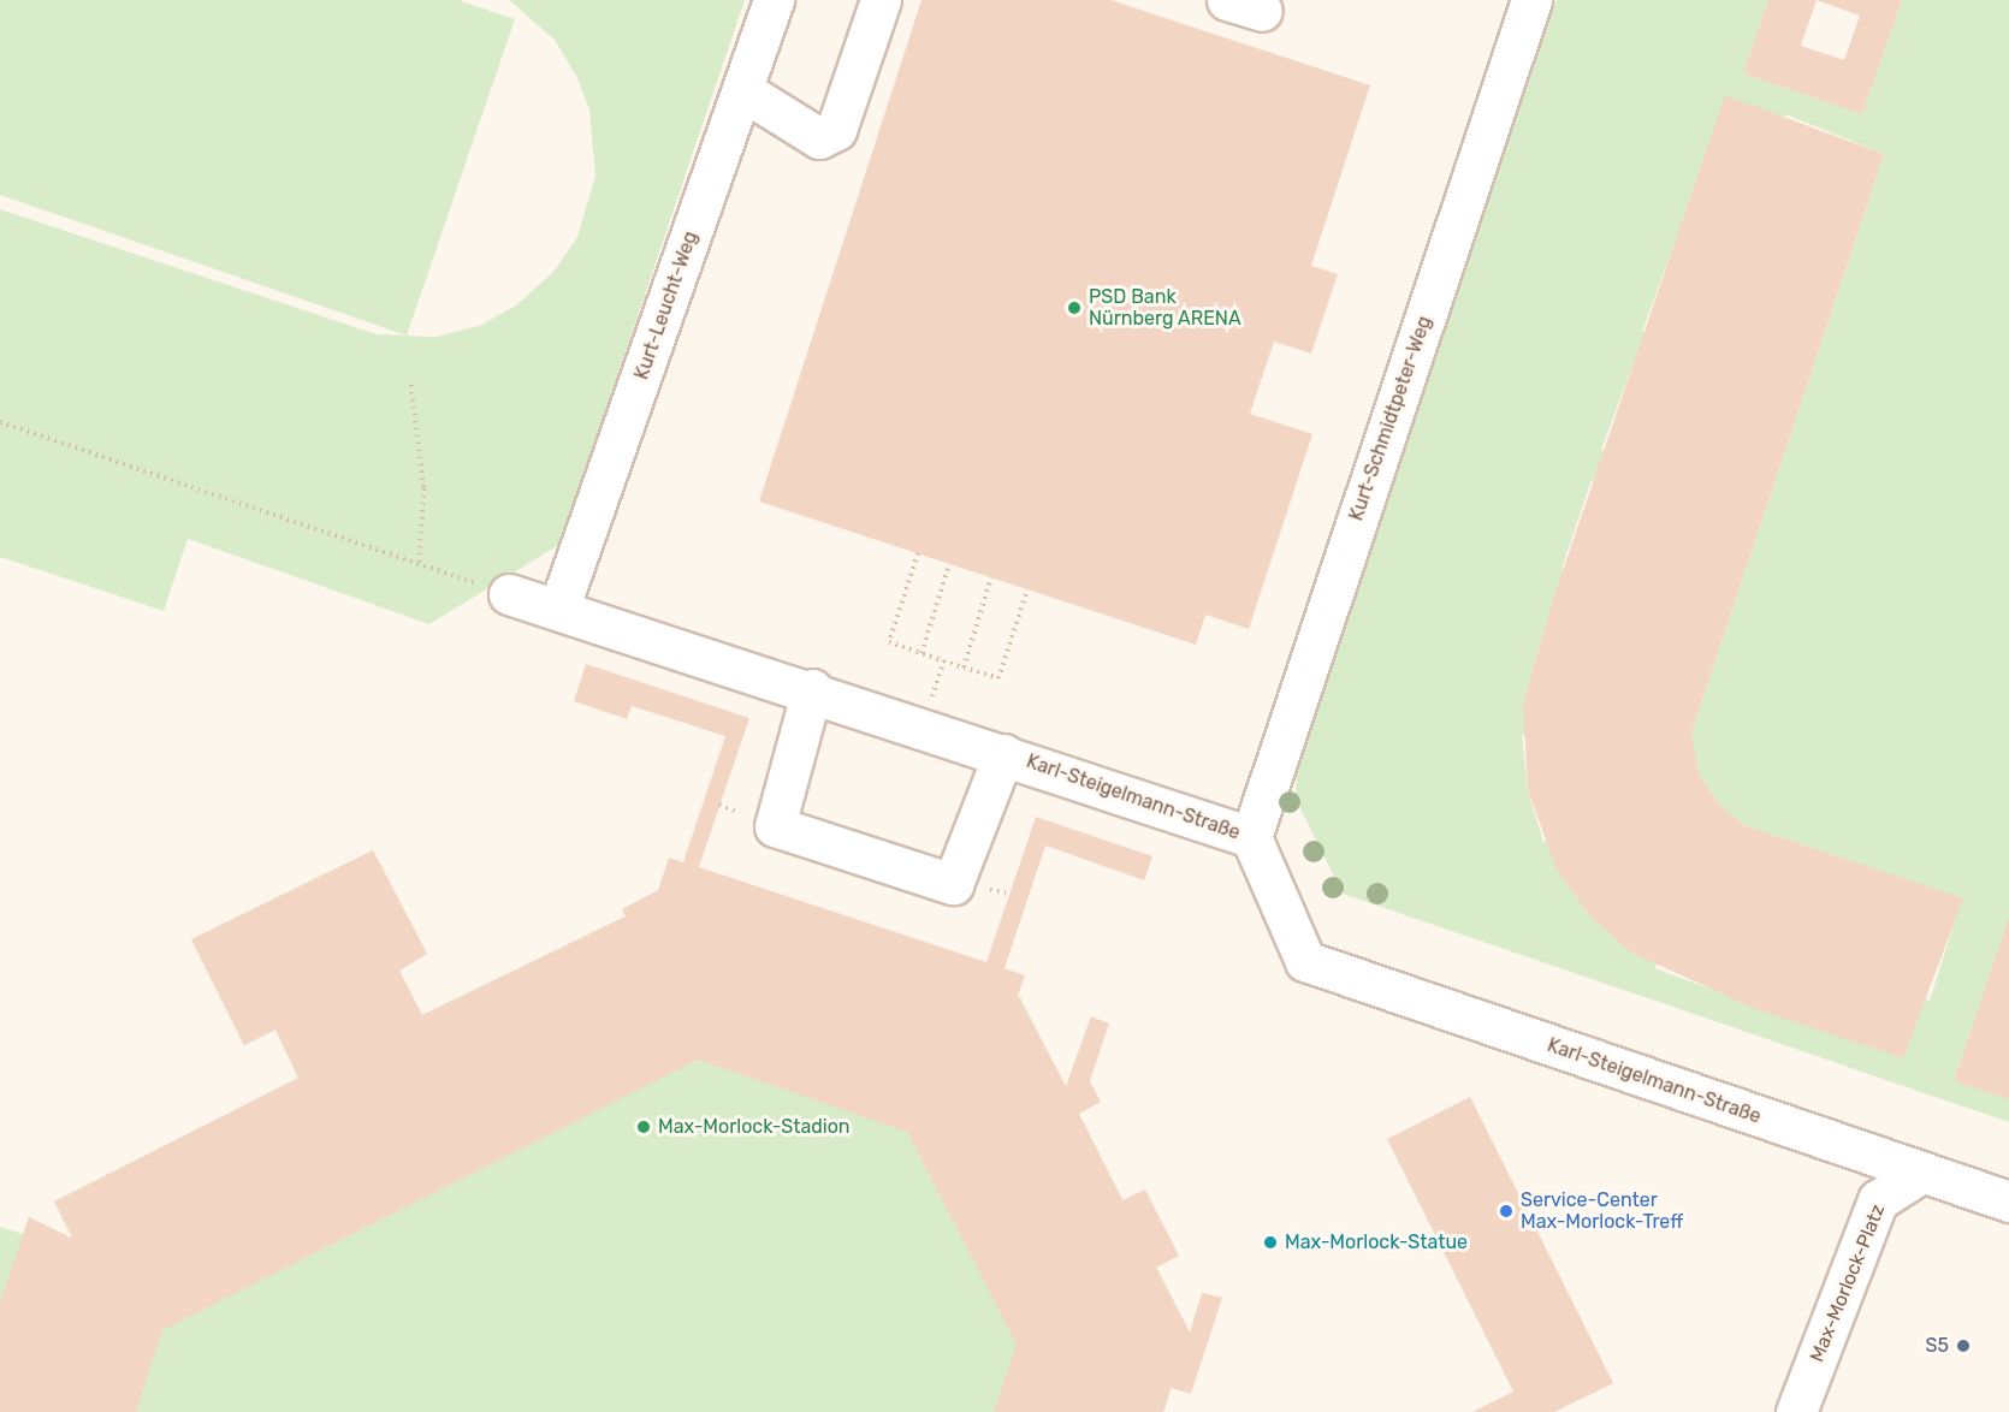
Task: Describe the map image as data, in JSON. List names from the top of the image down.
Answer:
{
  "streets": {
    "street": [
      "Kurt-Leucht-Weg",
      "Kurt-Schmidtpeter-Weg",
      "Karl-Steigelmann-Straße",
      "Max-Morlock-Platz"
    ]
  },
  "crossings": [
    ["Kurt-Leucht-Weg", "Karl-Steigelmann-Straße"],
    ["Kurt-Schmidtpeter-Weg", "Karl-Steigelmann-Straße"],
    ["Karl-Steigelmann-Straße", "Max-Morlock-Platz"]
  ],
  "places": [
    "PSD Bank Nürnberg ARENA",
    "Max-Morlock-Stadion",
    "Service-Center Max-Morlock-Treff",
    "Max-Morlock-Statue",
    "S5"
  ]
}
